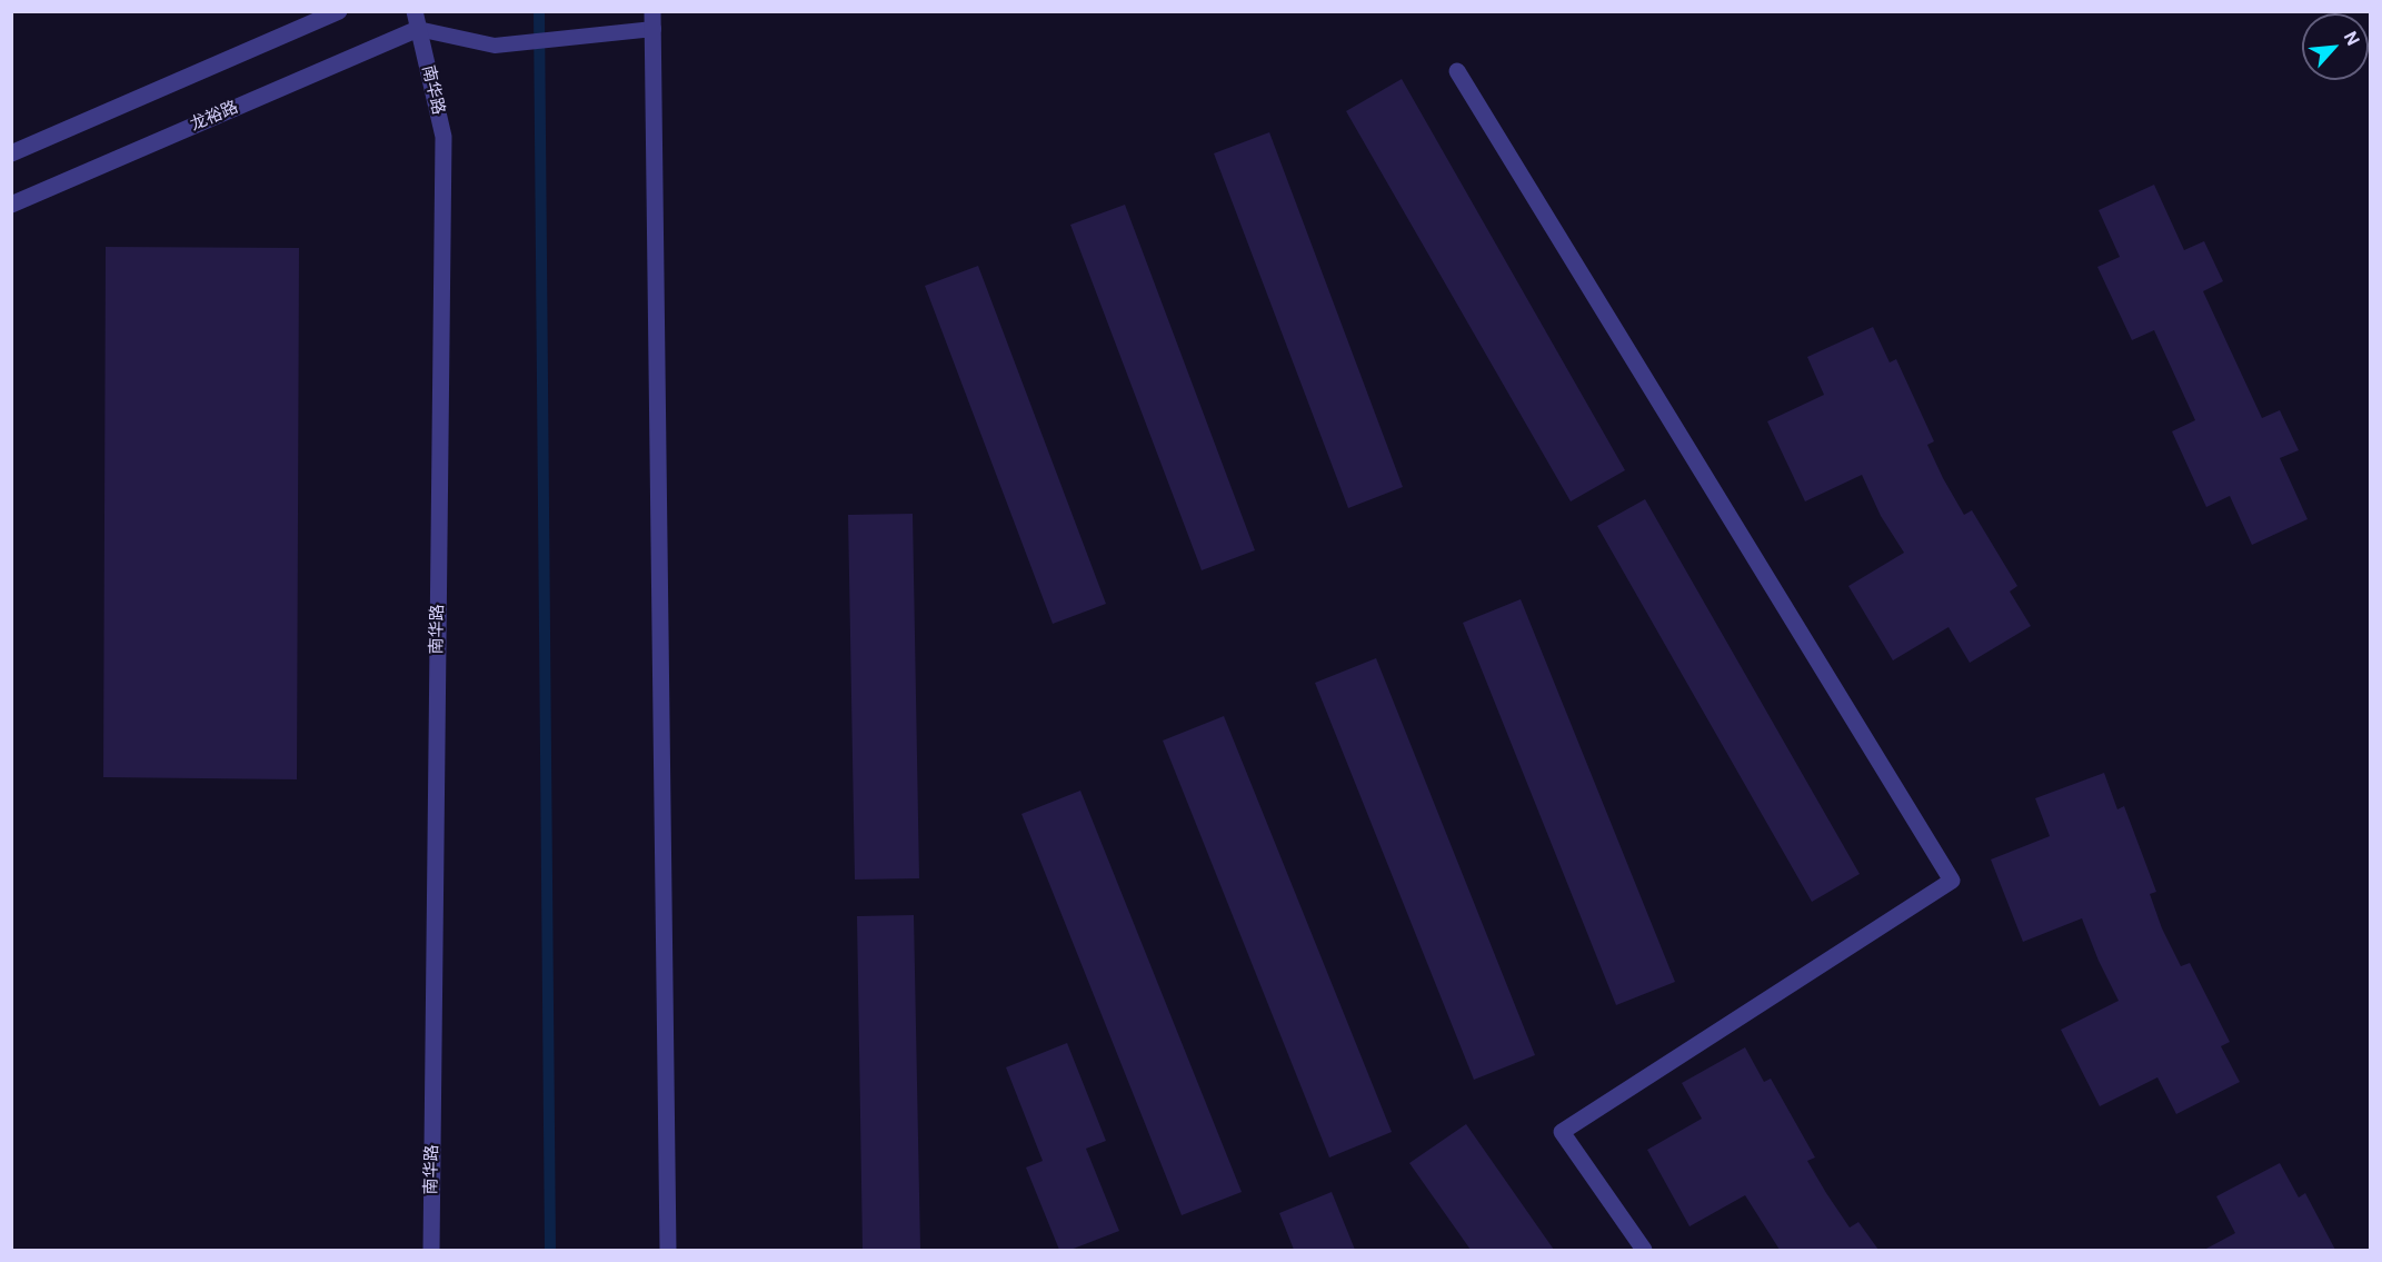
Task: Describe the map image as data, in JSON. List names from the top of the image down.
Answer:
{
  "streets": {
    "street": ["南华路", "龙裕路"]
  },
  "crossings": [
    ["南华路", "龙裕路"]
  ],
  "north": "top right"
}
